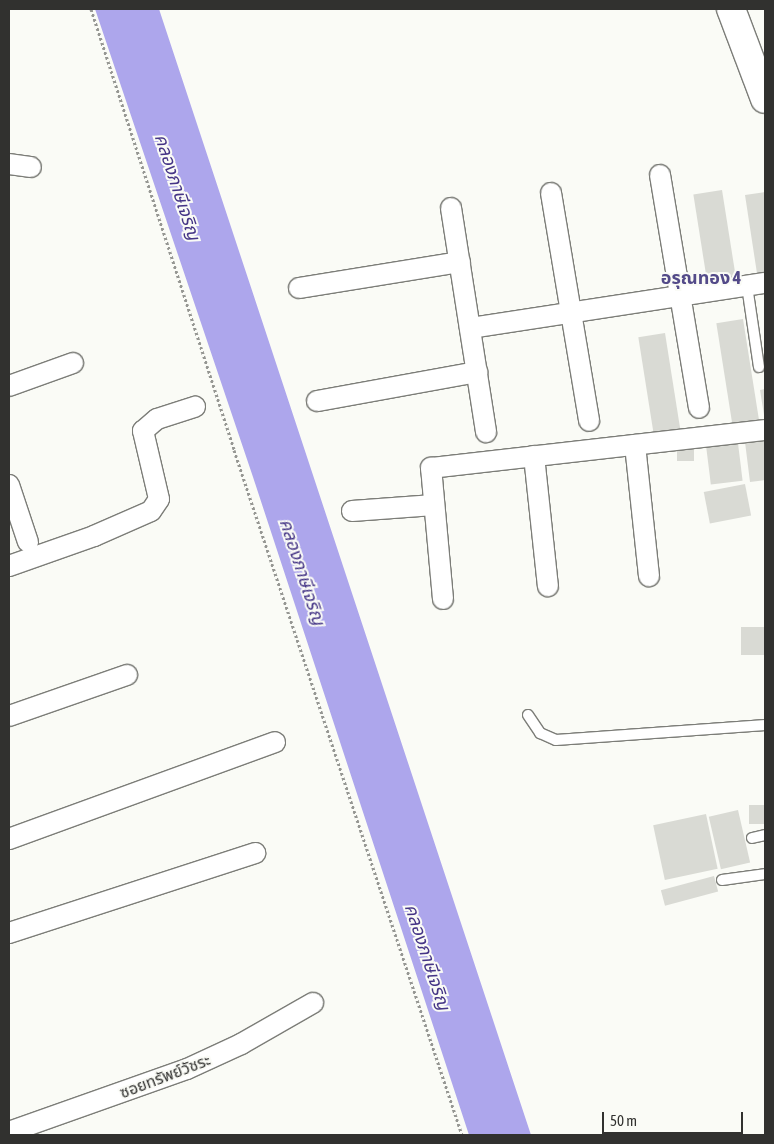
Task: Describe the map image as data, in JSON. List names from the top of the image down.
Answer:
{
  "streets": {
    "street": ["ซอยทรัพย์วัชระ"]
  },
  "districts": ["อรุณทอง 4"],
  "water": ["คลองภาษีเจริญ"],
  "scale_bar": "50 m"
}
